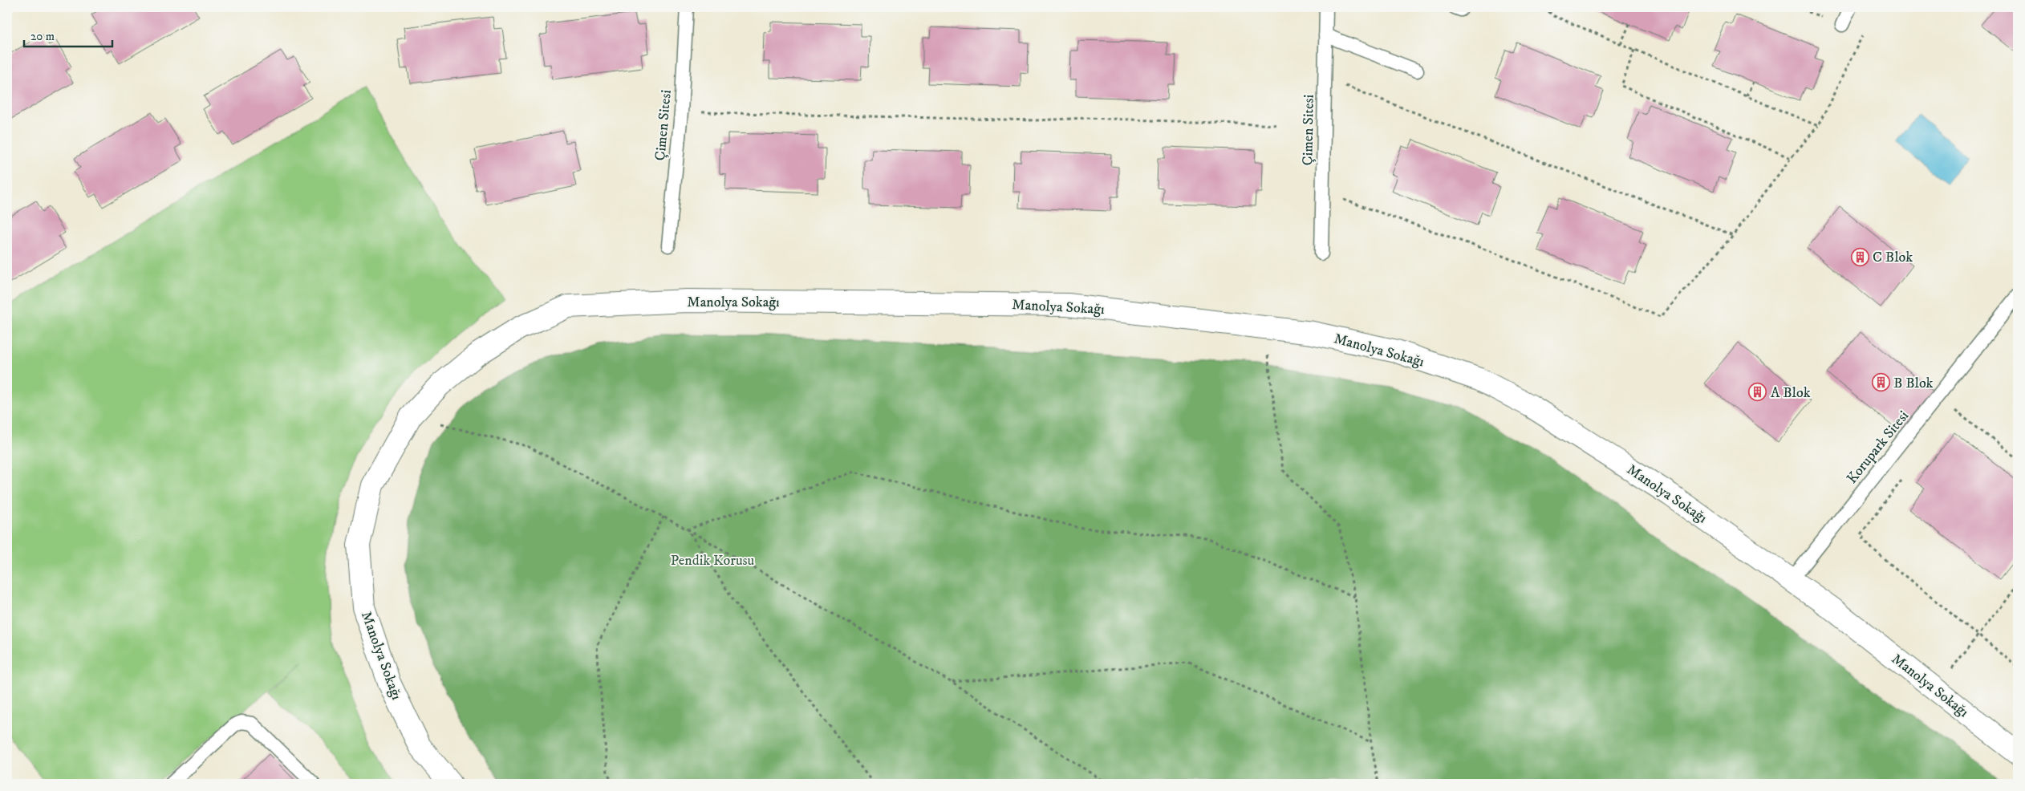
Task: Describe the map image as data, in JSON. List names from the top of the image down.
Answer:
{
  "streets": {
    "street": ["Manolya Sokağı"],
    "lane": ["Çimen Sitesi", "Korupark Sitesi"]
  },
  "crossings": [
    ["Manolya Sokağı", "Korupark Sitesi"]
  ],
  "parks": ["Pendik Korusu"],
  "places": {
    "building": ["C Blok", "B Blok", "A Blok"]
  },
  "scale_bar": "20 m"
}
